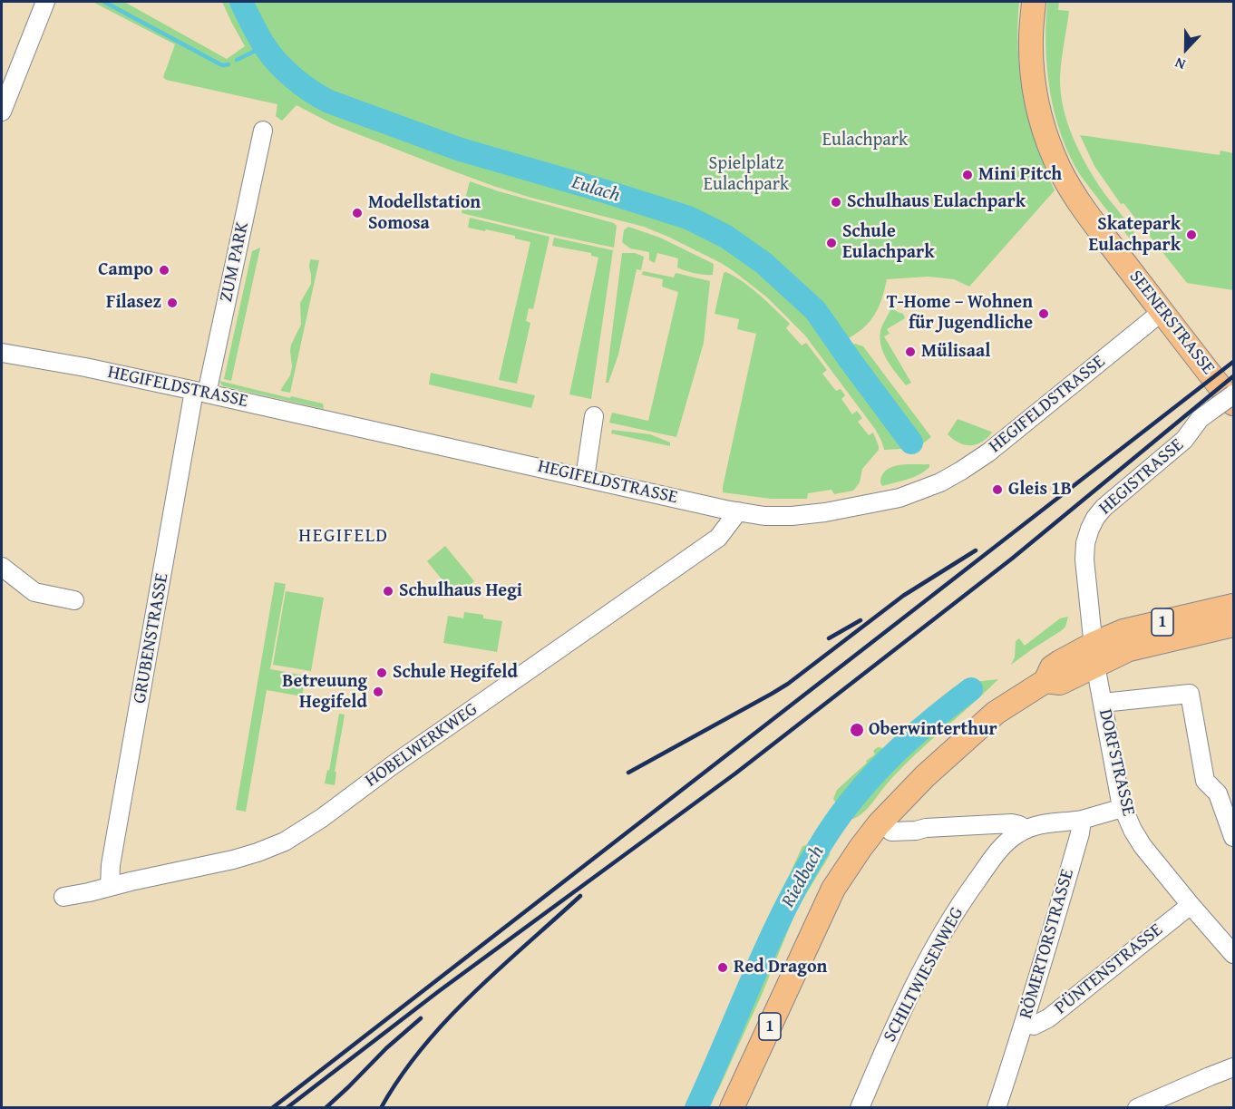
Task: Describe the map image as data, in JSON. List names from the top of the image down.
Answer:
{
  "streets": {
    "main road": ["SEENERSTRASSE", "1"],
    "street": [
      "ZUM PARK",
      "HEGIFELDSTRASSE",
      "HEGISTRASSE",
      "GRUBENSTRASSE",
      "HOBELWERKWEG",
      "DORFSTRASSE",
      "RÖMERTORSTRASSE",
      "PÜNTENSTRASSE",
      "SCHILTWIESENWEG"
    ]
  },
  "crossings": [
    ["ZUM PARK", "HEGIFELDSTRASSE"],
    ["ZUM PARK", "GRUBENSTRASSE"],
    ["SEENERSTRASSE", "HEGIFELDSTRASSE"],
    ["SEENERSTRASSE", "HEGISTRASSE"],
    ["HEGIFELDSTRASSE", "GRUBENSTRASSE"],
    ["HEGIFELDSTRASSE", "HOBELWERKWEG"],
    ["HEGISTRASSE", "1"],
    ["HEGISTRASSE", "DORFSTRASSE"],
    ["1", "DORFSTRASSE"],
    ["GRUBENSTRASSE", "HOBELWERKWEG"],
    ["DORFSTRASSE", "PÜNTENSTRASSE"],
    ["RÖMERTORSTRASSE", "PÜNTENSTRASSE"],
    ["RÖMERTORSTRASSE", "SCHILTWIESENWEG"]
  ],
  "districts": ["HEGIFELD"],
  "water": ["Eulach", "Riedbach"],
  "parks": ["Eulachpark", "Spielplatz Eulachpark"],
  "places": [
    "Mini Pitch",
    "Schulhaus Eulachpark",
    "Modellstation Somosa",
    "Skatepark Eulachpark",
    "Schule Eulachpark",
    "Campo",
    "Filasez",
    "T-Home – Wohnen für Jugendliche",
    "Mülisaal",
    "Gleis 1B",
    "Schulhaus Hegi",
    "Schule Hegifeld",
    "Betreuung Hegifeld",
    "Oberwinterthur",
    "Red Dragon"
  ],
  "north": "bottom"
}
